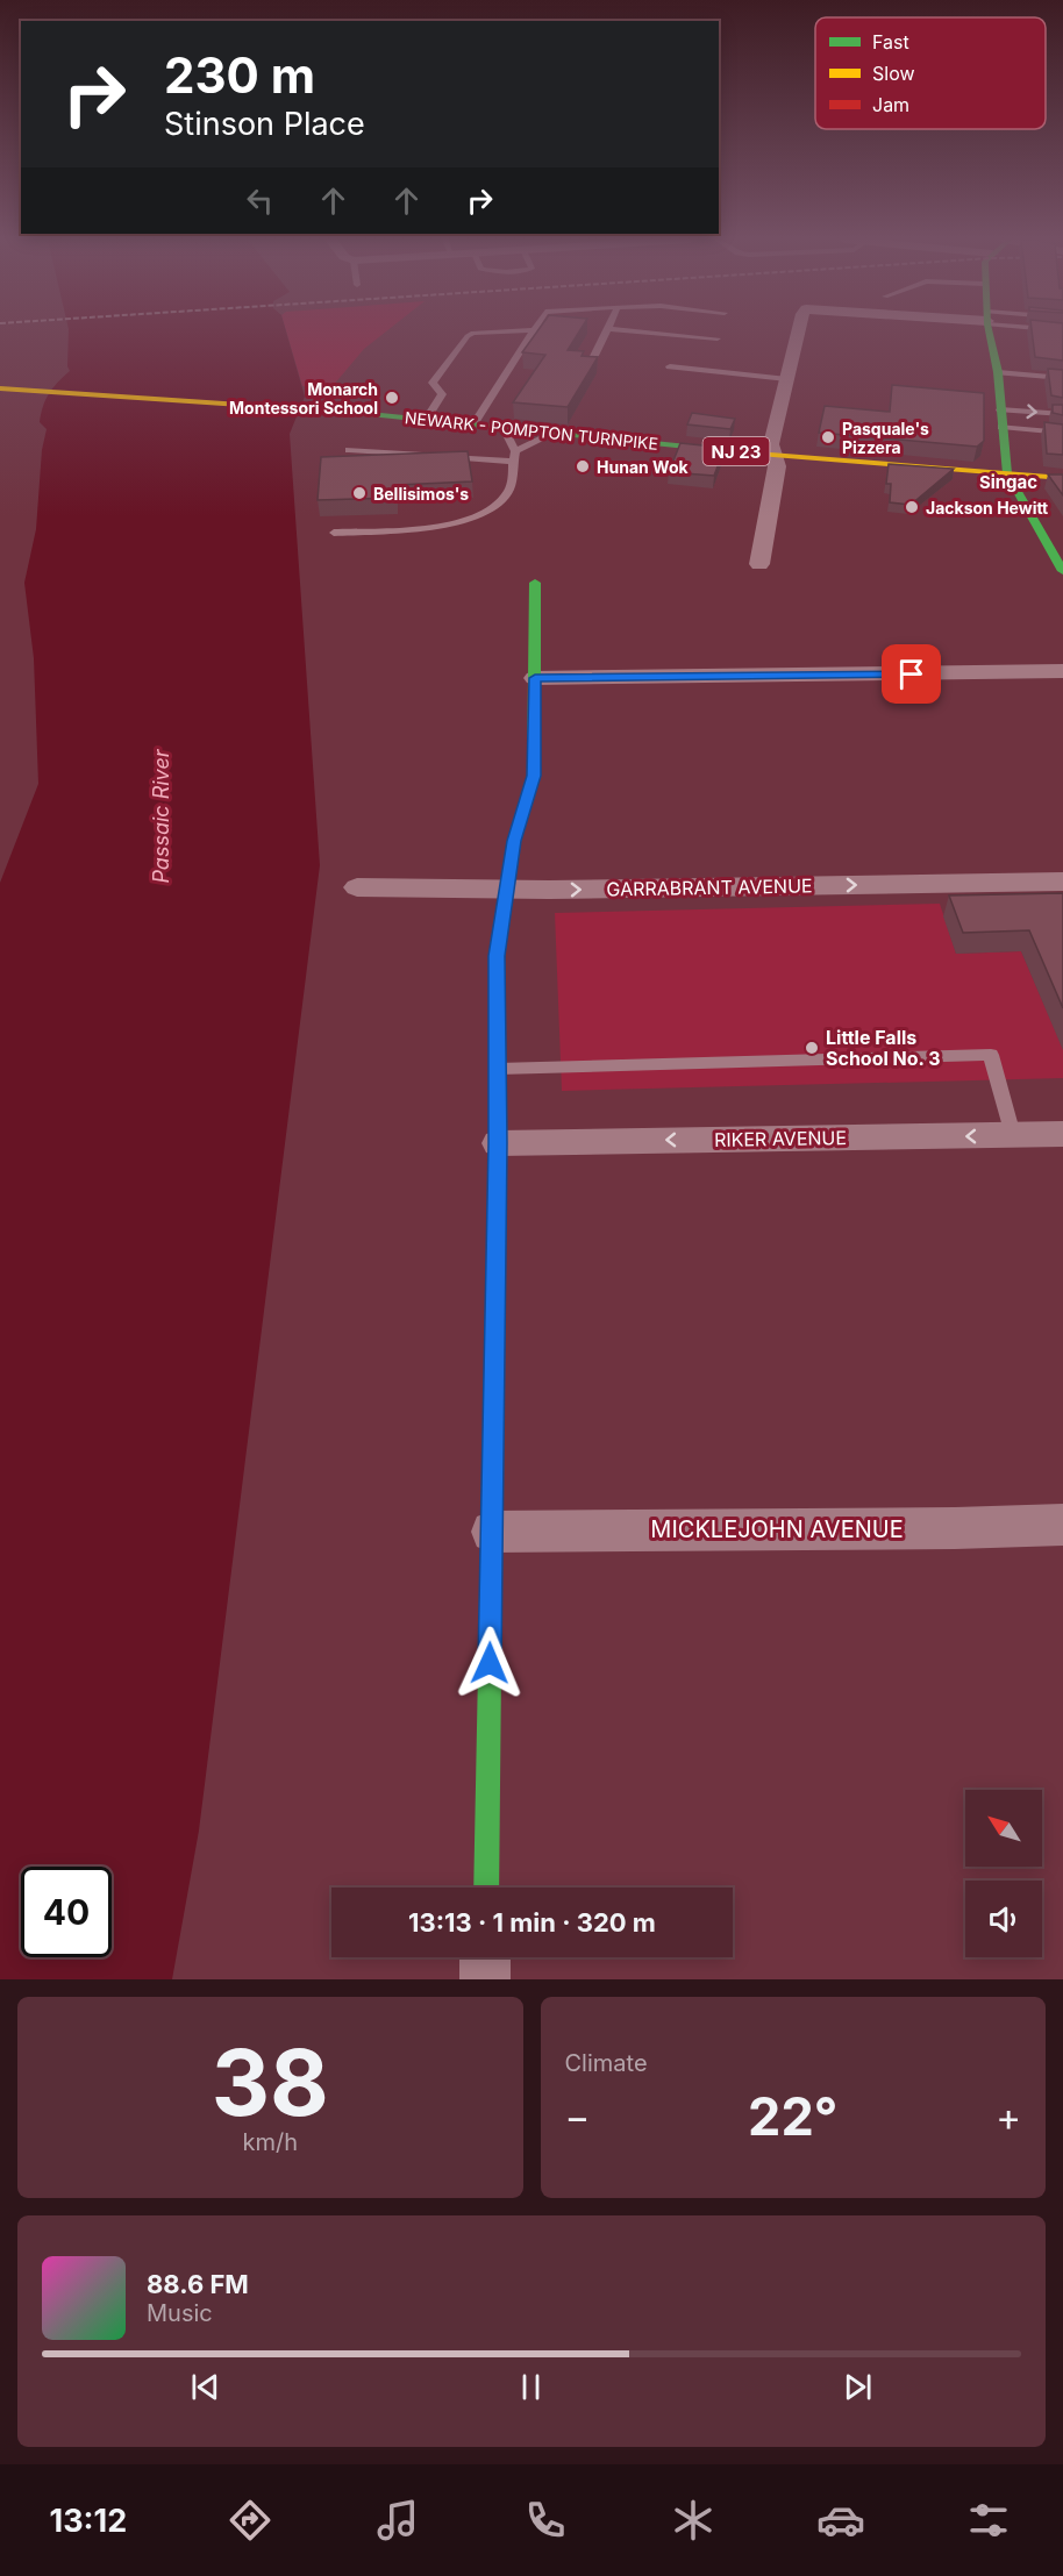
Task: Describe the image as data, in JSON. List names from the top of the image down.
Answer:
{
  "streets": {
    "main road": ["NEWARK - POMPTON TURNPIKE", "NJ 23"],
    "street": ["GARRABRANT AVENUE", "RIKER AVENUE", "MICKLEJOHN AVENUE"]
  },
  "one_way": ["RIKER AVENUE"],
  "districts": ["Singac"],
  "water": ["Passaic River"],
  "places": [
    "Monarch Montessori School",
    "Pasquale's Pizzera",
    "Hunan Wok",
    "Bellisimos's",
    "Jackson Hewitt",
    "Little Falls School No. 3"
  ],
  "legend": ["Fast", "Slow", "Jam"],
  "north": "top left",
  "page": {
    "turn": ["230 m", "Stinson Place"],
    "limit": "40",
    "trip": "13:13 · 1 min · 320 m",
    "tile": [
      ["38", "km/h"],
      "Climate"
    ],
    "heat": ["−", "22°", "+"],
    "song": ["88.6 FM", "Music"],
    "tabs": "13:12"
  }
}
